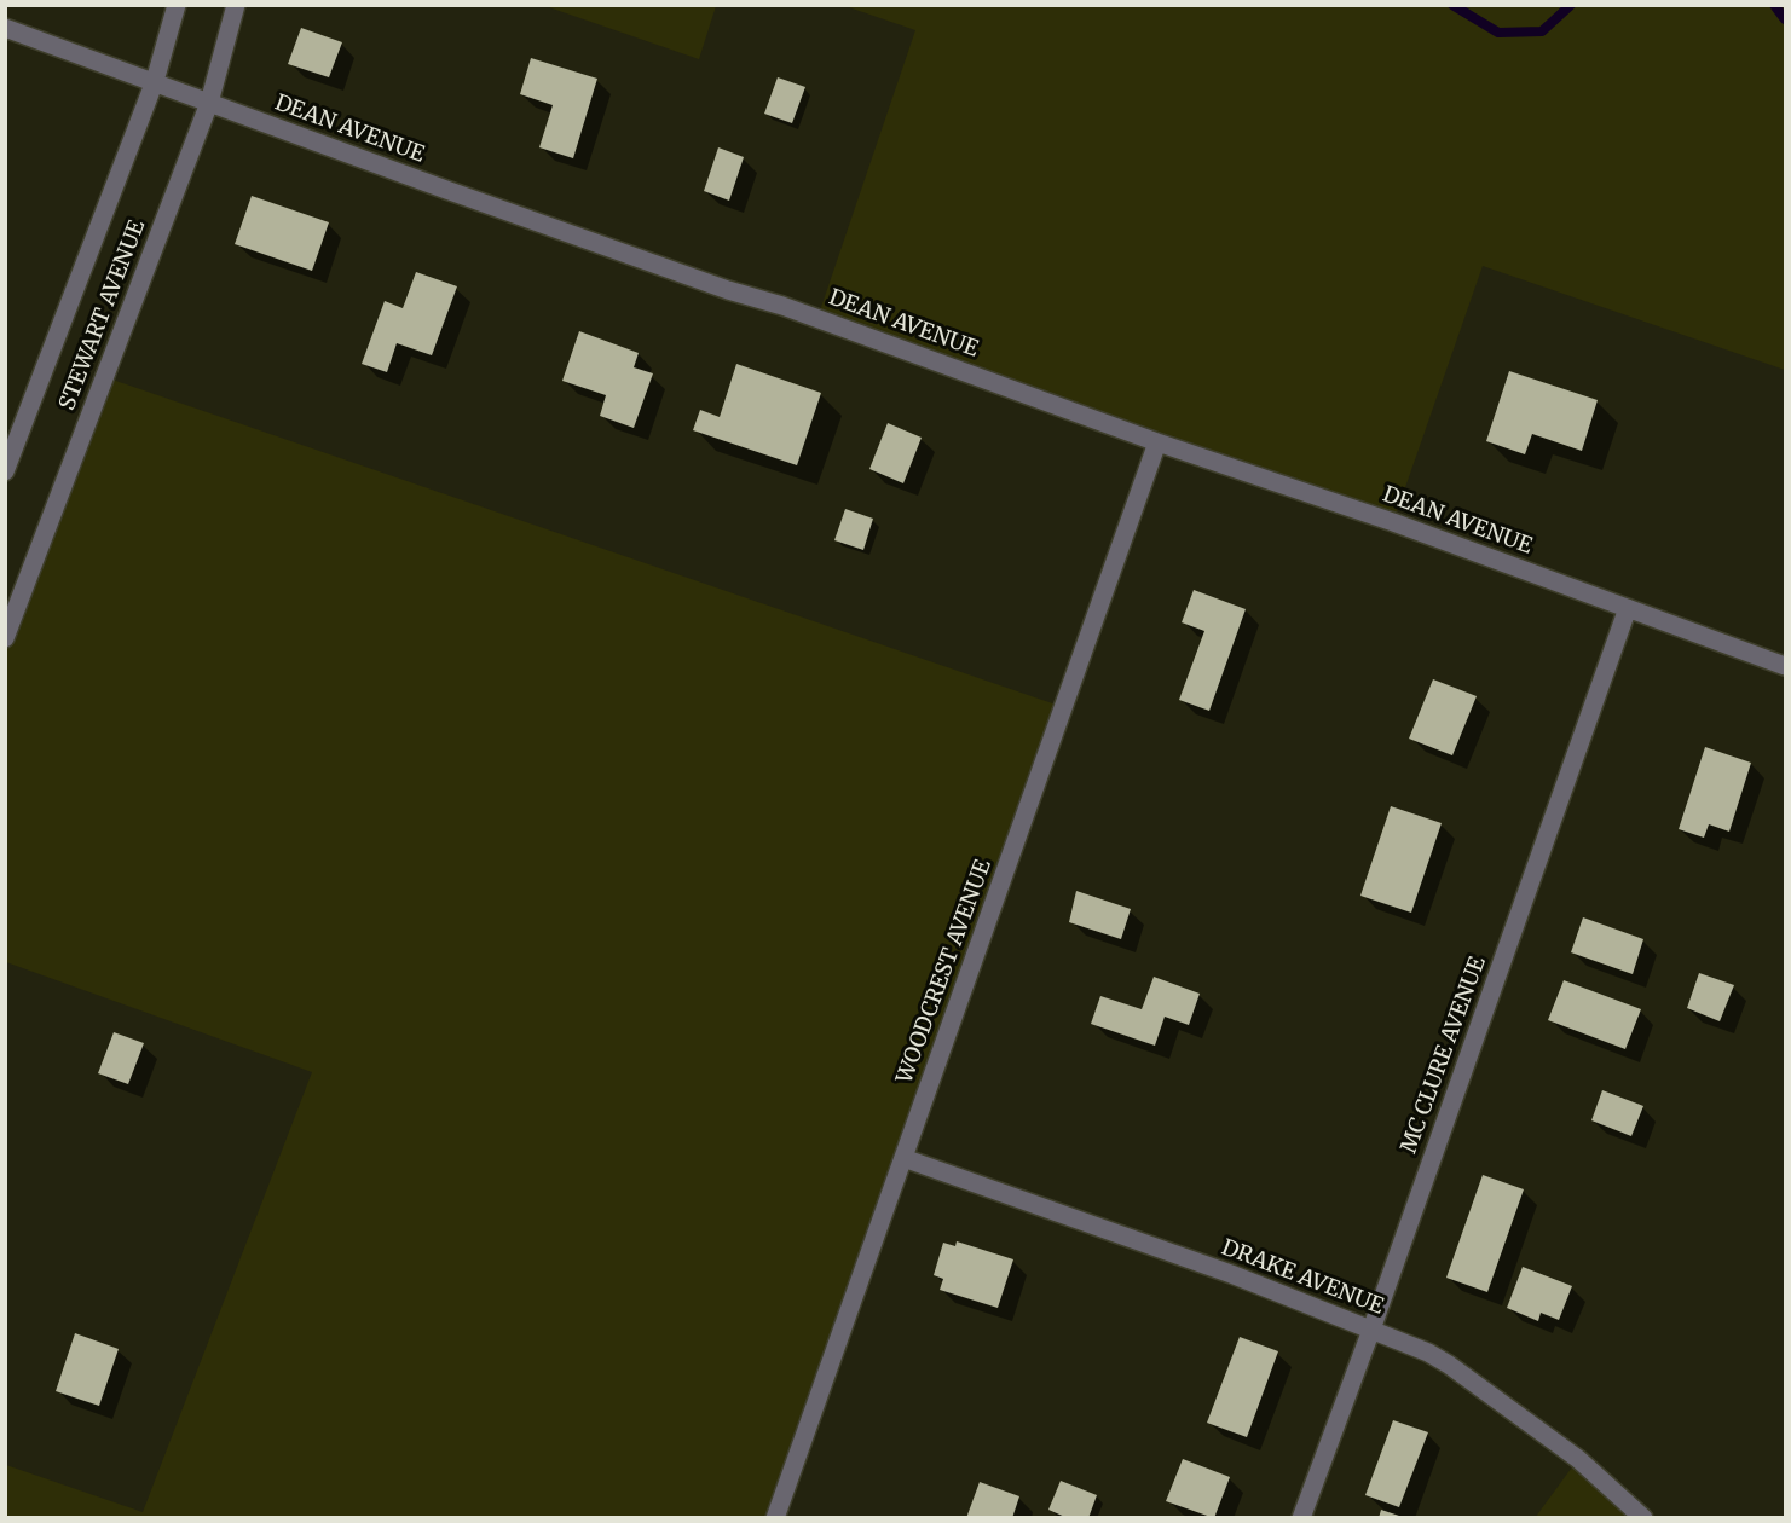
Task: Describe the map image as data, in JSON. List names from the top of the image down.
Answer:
{
  "streets": {
    "street": [
      "DEAN AVENUE",
      "STEWART AVENUE",
      "WOODCREST AVENUE",
      "MC CLURE AVENUE",
      "DRAKE AVENUE"
    ]
  },
  "crossings": [
    ["DEAN AVENUE", "STEWART AVENUE"],
    ["DEAN AVENUE", "WOODCREST AVENUE"],
    ["DEAN AVENUE", "MC CLURE AVENUE"],
    ["WOODCREST AVENUE", "DRAKE AVENUE"],
    ["MC CLURE AVENUE", "DRAKE AVENUE"]
  ]
}
